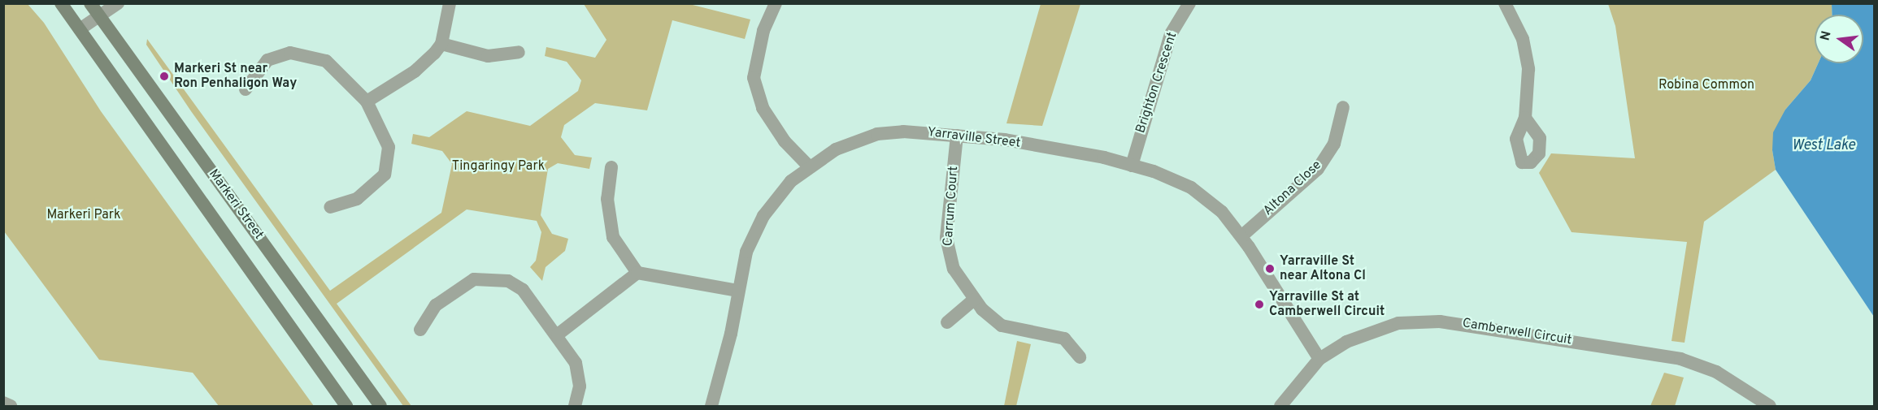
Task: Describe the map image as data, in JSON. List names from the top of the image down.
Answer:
{
  "streets": {
    "main road": ["Markeri Street"],
    "street": [
      "Brighton Crescent",
      "Yarraville Street",
      "Altona Close",
      "Carrum Court",
      "Camberwell Circuit"
    ]
  },
  "crossings": [
    ["Brighton Crescent", "Yarraville Street"],
    ["Yarraville Street", "Altona Close"],
    ["Yarraville Street", "Carrum Court"],
    ["Yarraville Street", "Camberwell Circuit"]
  ],
  "water": ["West Lake"],
  "parks": ["Robina Common", "Tingaringy Park", "Markeri Park"],
  "places": ["Markeri St near Ron Penhaligon Way", "Yarraville St near Altona Cl", "Yarraville St at Camberwell Circuit"],
  "north": "left"
}
